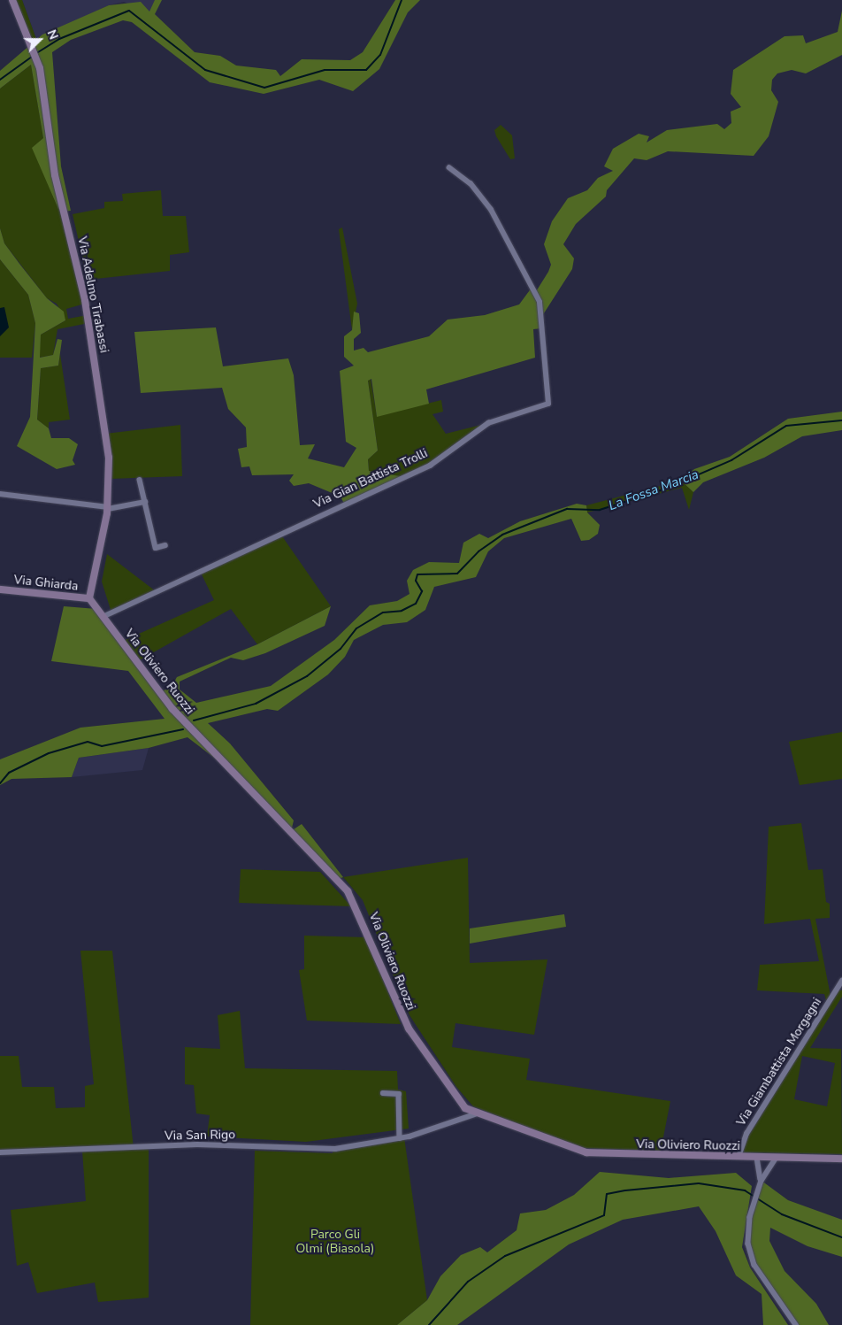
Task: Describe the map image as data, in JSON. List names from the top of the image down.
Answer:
{
  "streets": {
    "street": [
      "Via Adelmo Tirabassi",
      "Via Gian Battista Trolli",
      "Via Ghiarda",
      "Via Oliviero Ruozzi",
      "Via Giambattista Morgagni",
      "Via San Rigo"
    ]
  },
  "crossings": [
    ["Via Adelmo Tirabassi", "Via Ghiarda"],
    ["Via Adelmo Tirabassi", "Via Oliviero Ruozzi"],
    ["Via Gian Battista Trolli", "Via Oliviero Ruozzi"],
    ["Via Ghiarda", "Via Oliviero Ruozzi"],
    ["Via Oliviero Ruozzi", "Via Giambattista Morgagni"],
    ["Via Oliviero Ruozzi", "Via San Rigo"]
  ],
  "water": ["La Fossa Marcia"],
  "parks": ["Parco Gli Olmi (Biasola)"],
  "north": "right"
}
